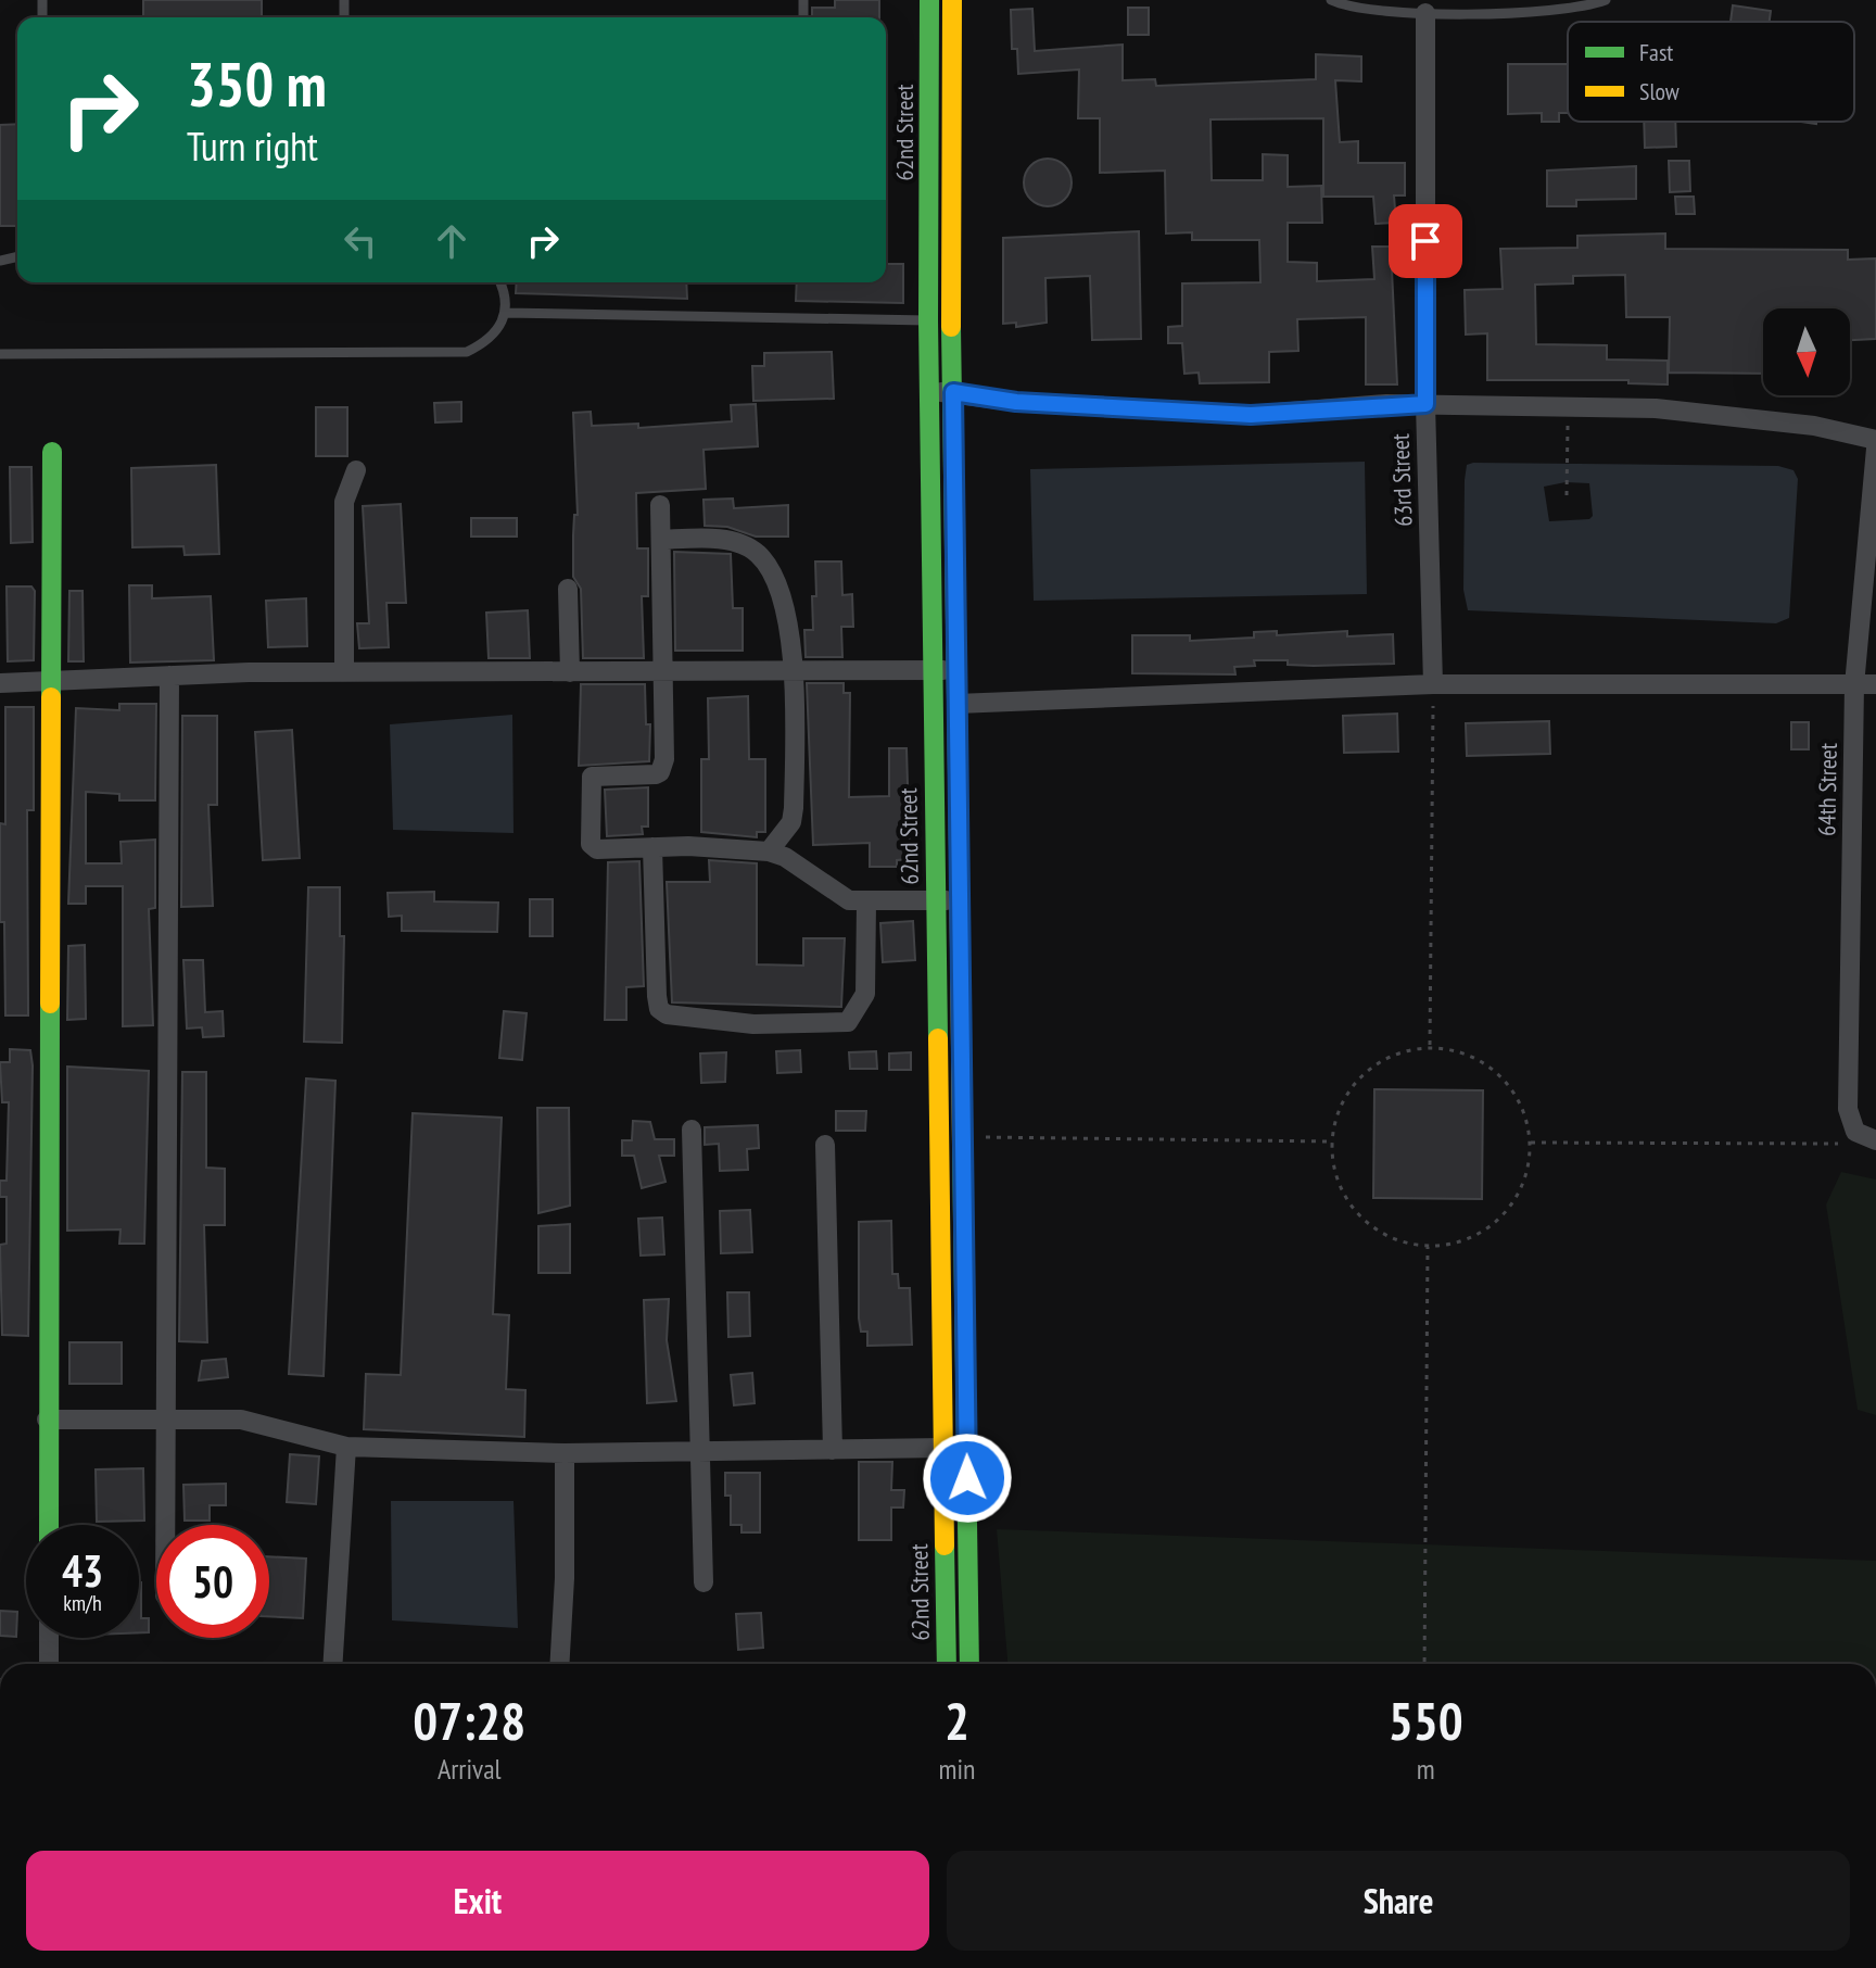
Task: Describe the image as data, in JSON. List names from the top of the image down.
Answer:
{
  "streets": {
    "main road": ["62nd Street"],
    "street": ["63rd Street", "64th Street"]
  },
  "legend": ["Fast", "Slow"],
  "north": "bottom",
  "page": {
    "turn": ["350 m", "Turn right"],
    "speed": "43 km/h",
    "limit": "50",
    "eta": [
      "07:28",
      "Arrival",
      "2",
      "min",
      "550",
      "m"
    ],
    "buttons": ["Exit", "Share"]
  }
}
